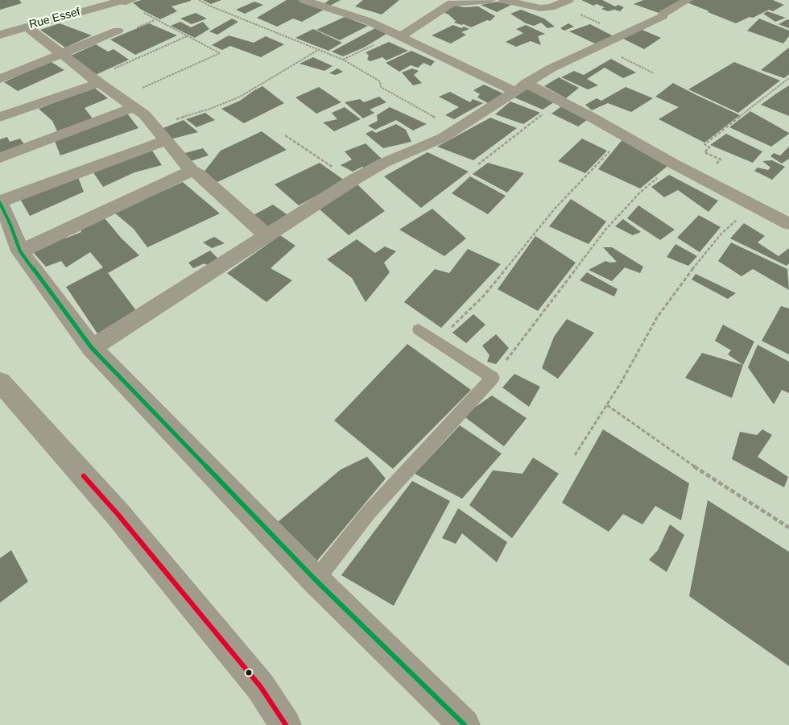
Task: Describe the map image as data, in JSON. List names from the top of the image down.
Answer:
{
  "streets": {
    "street": ["Rue Essef"]
  }
}
